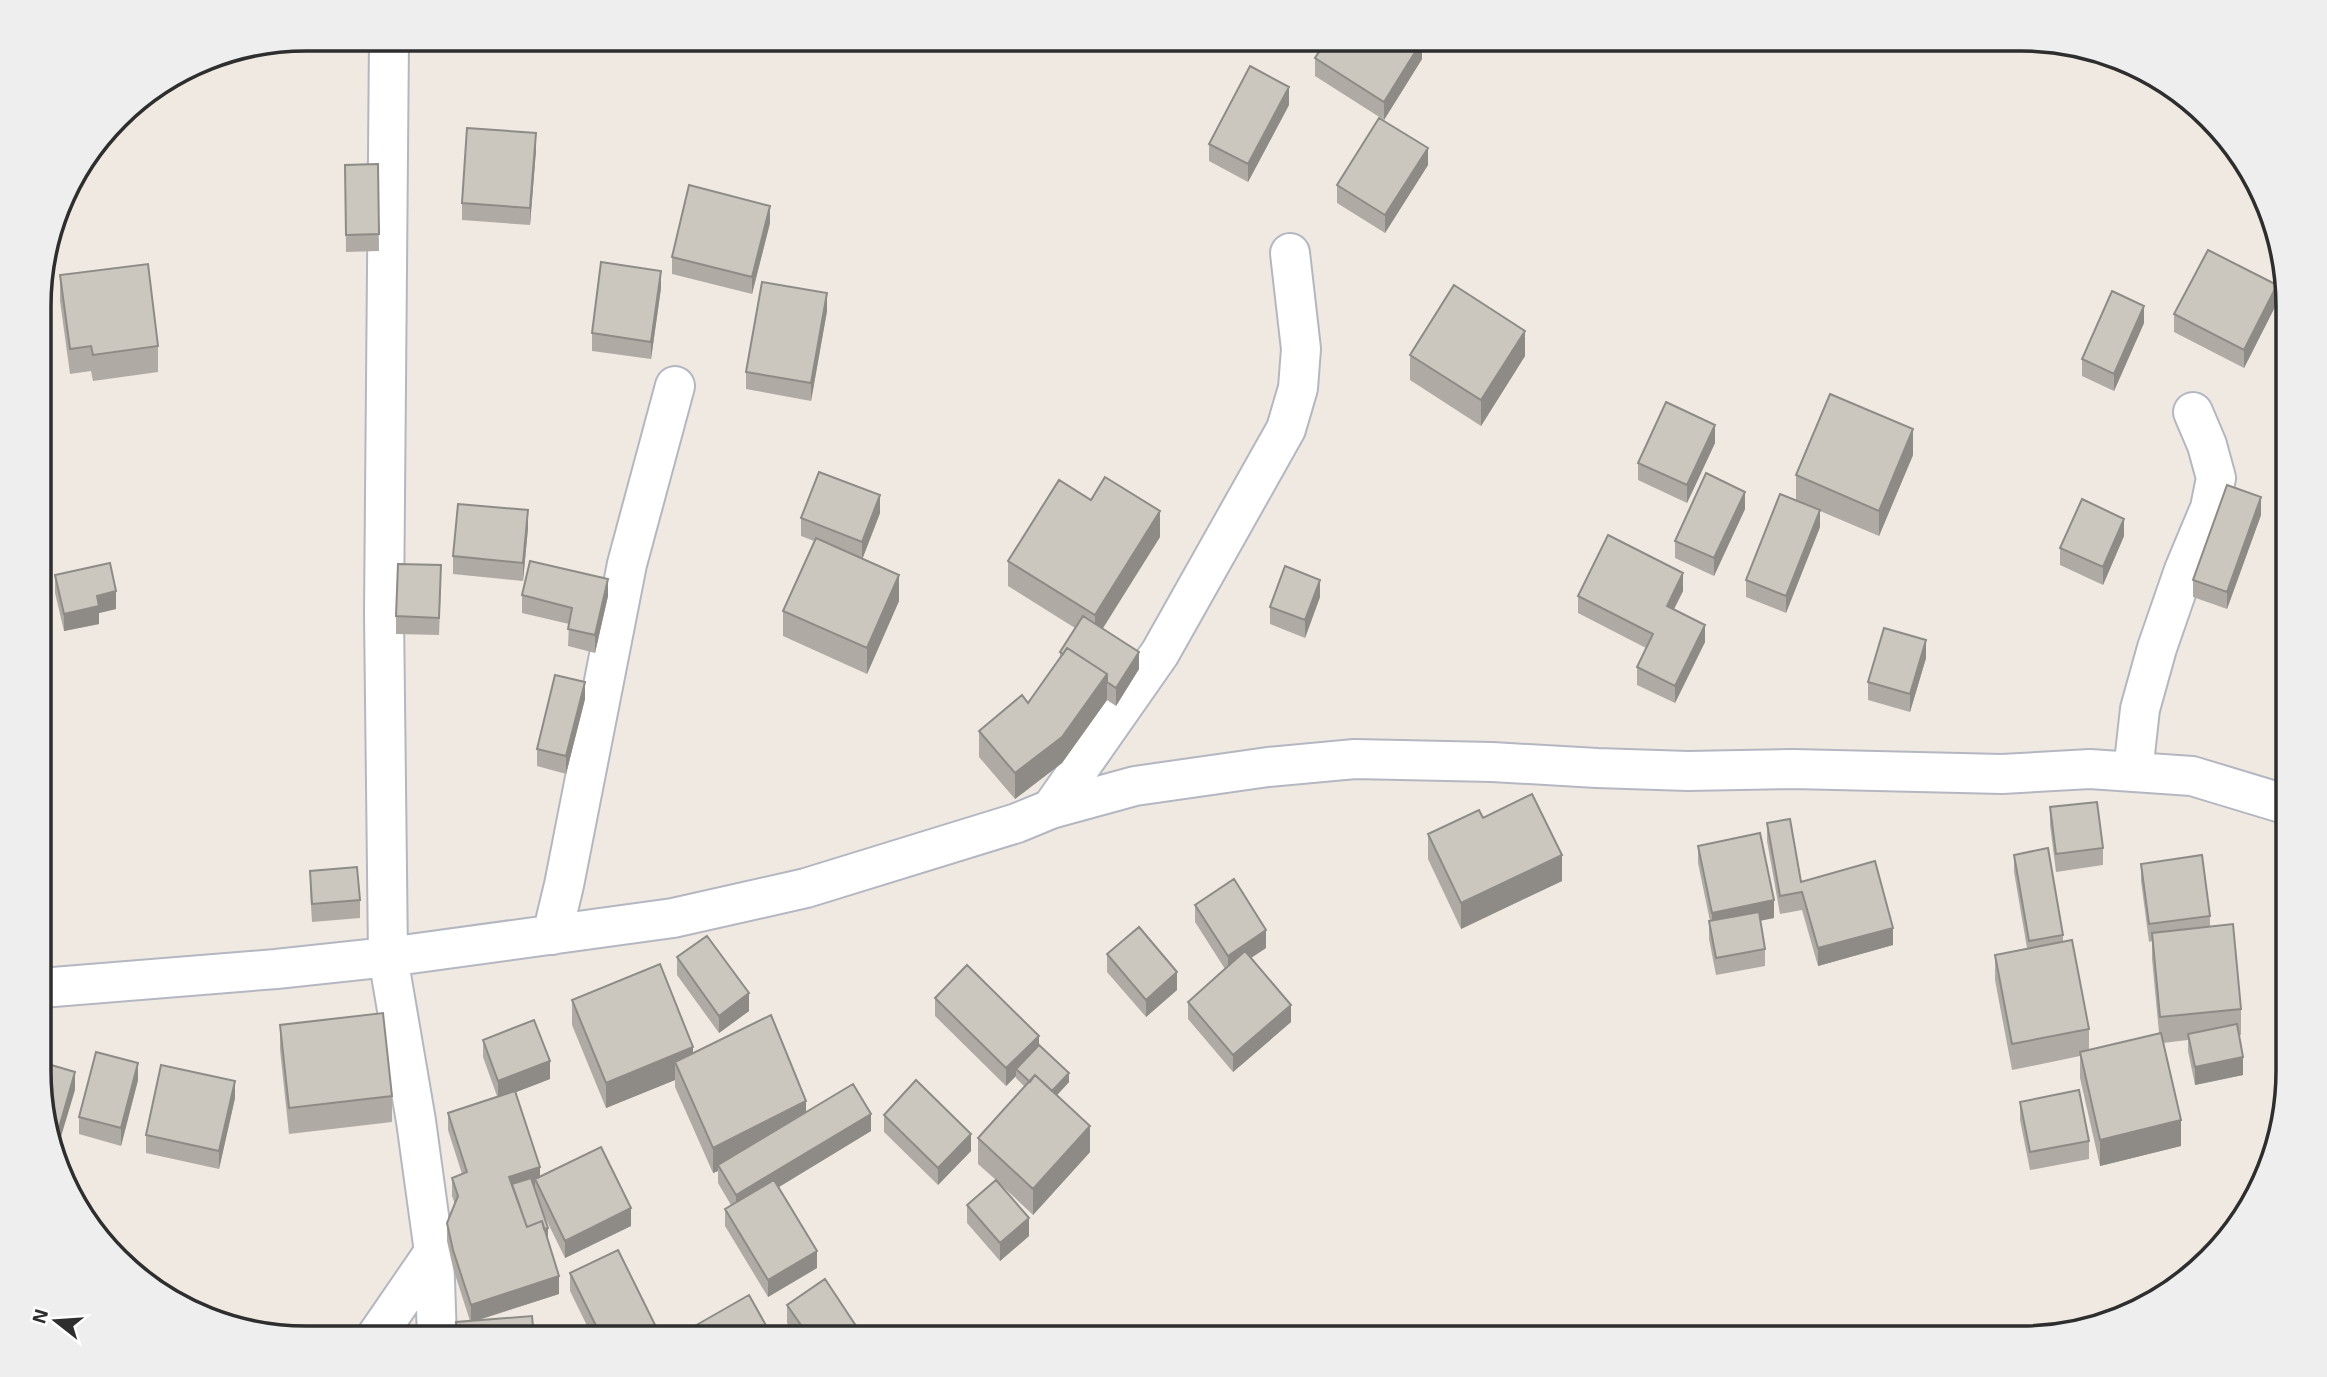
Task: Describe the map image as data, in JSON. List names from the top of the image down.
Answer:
{
  "north": "left"
}
